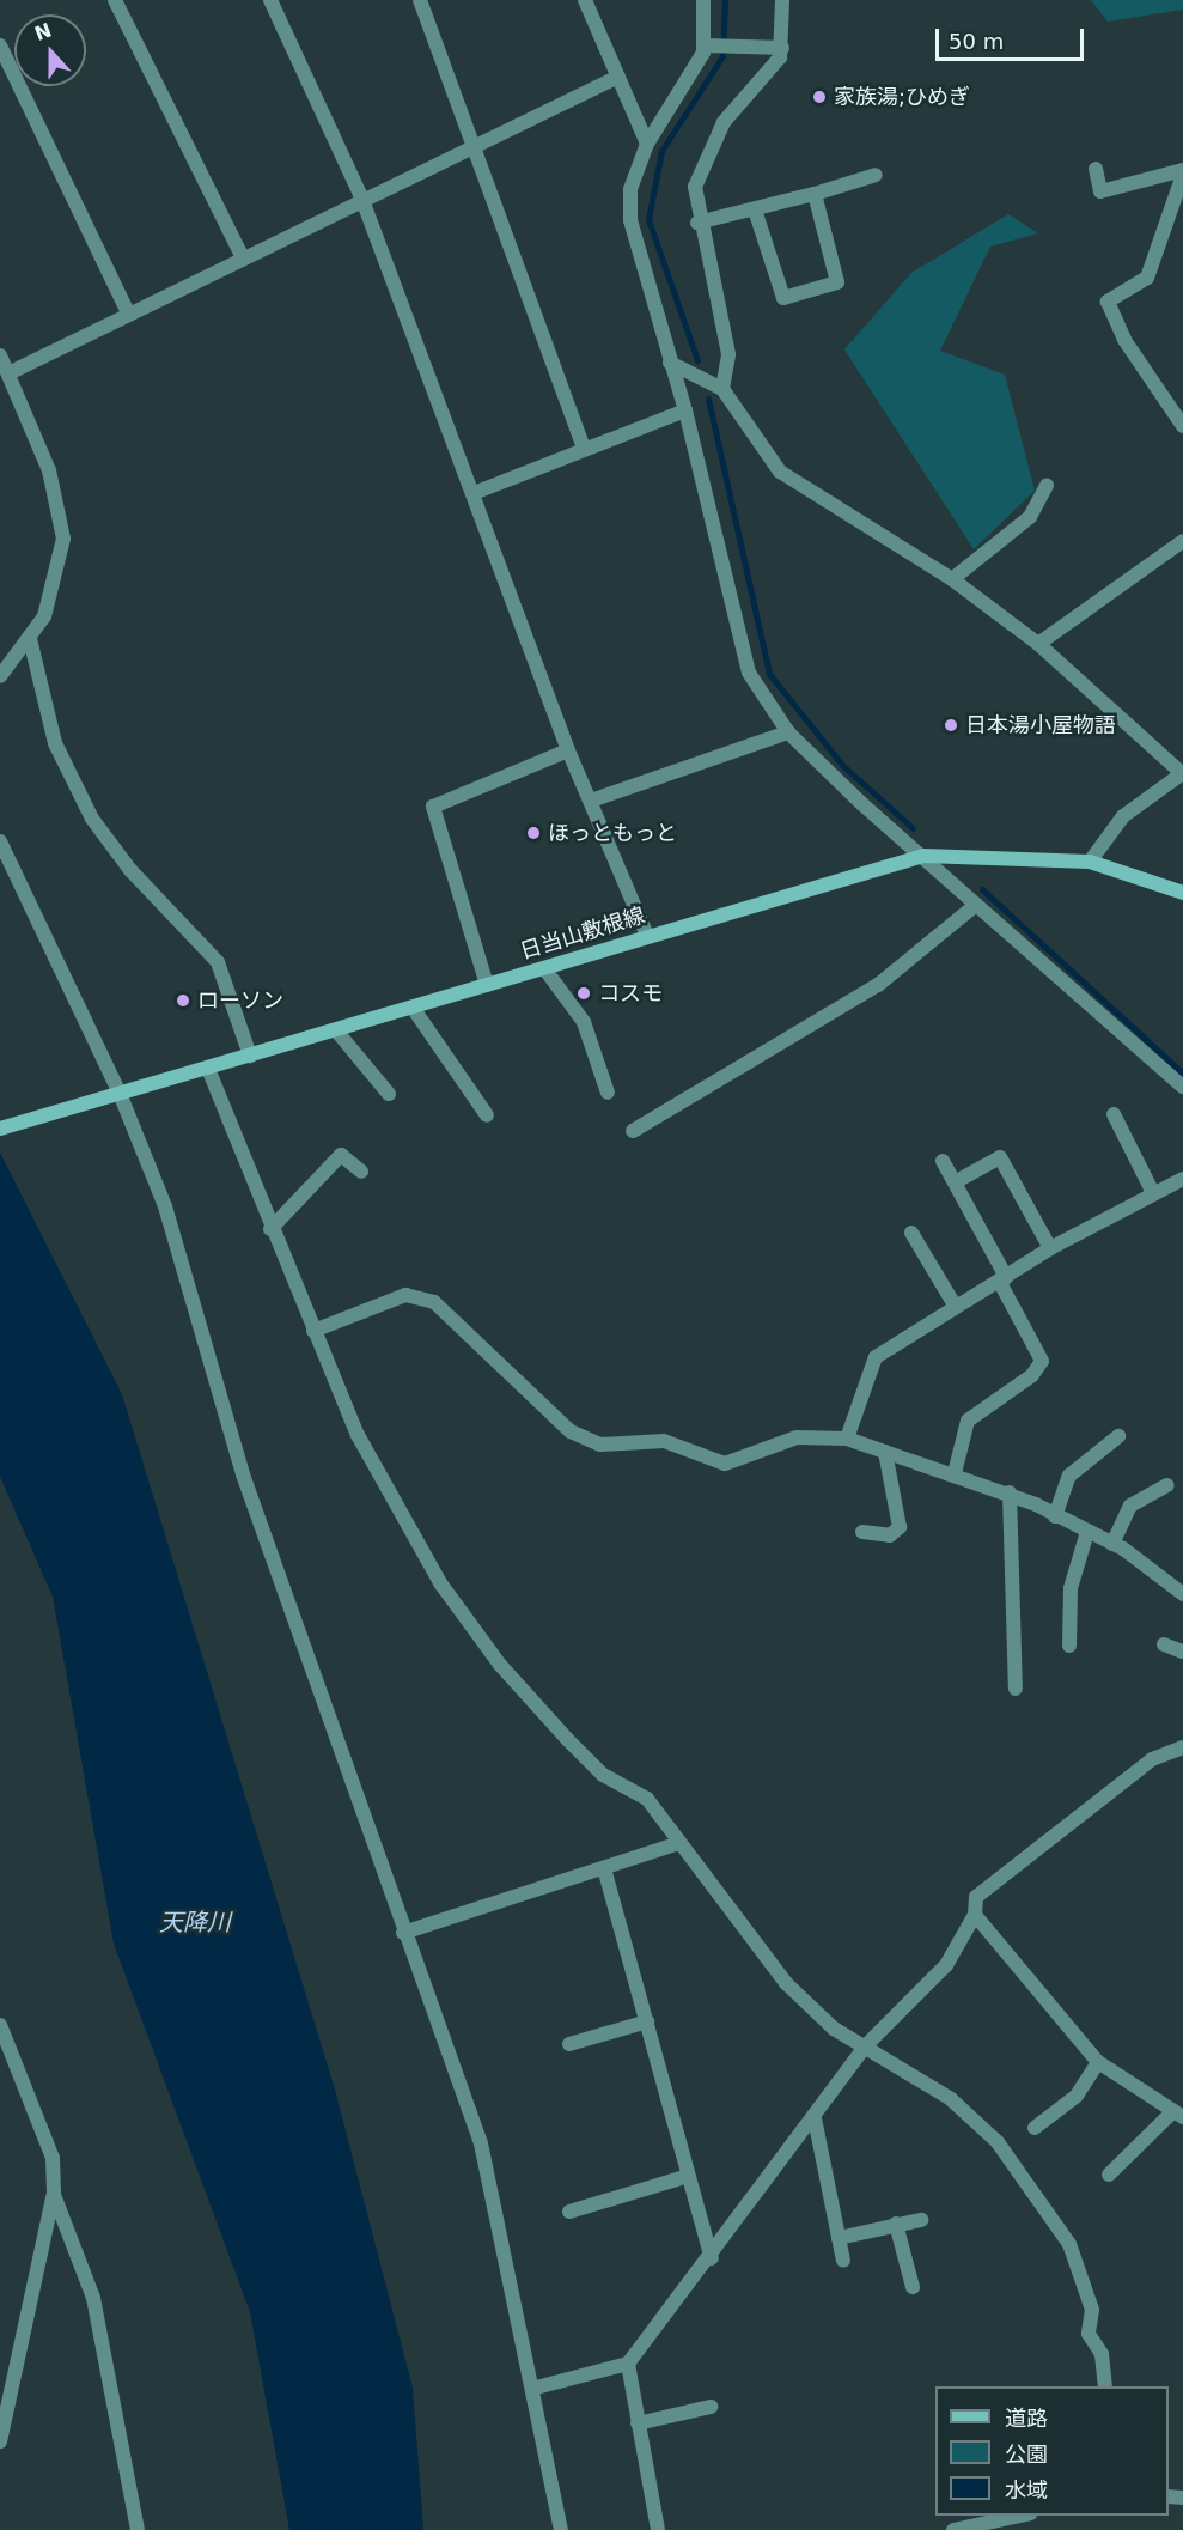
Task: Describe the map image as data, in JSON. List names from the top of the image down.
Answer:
{
  "streets": {
    "main road": ["日当山敷根線"]
  },
  "water": ["天降川"],
  "places": [
    "家族湯;ひめぎ",
    "日本湯小屋物語",
    "ほっともっと",
    "コスモ",
    "ローソン"
  ],
  "legend": ["道路", "公園", "水域"],
  "scale_bar": "50 m",
  "north": "top"
}
